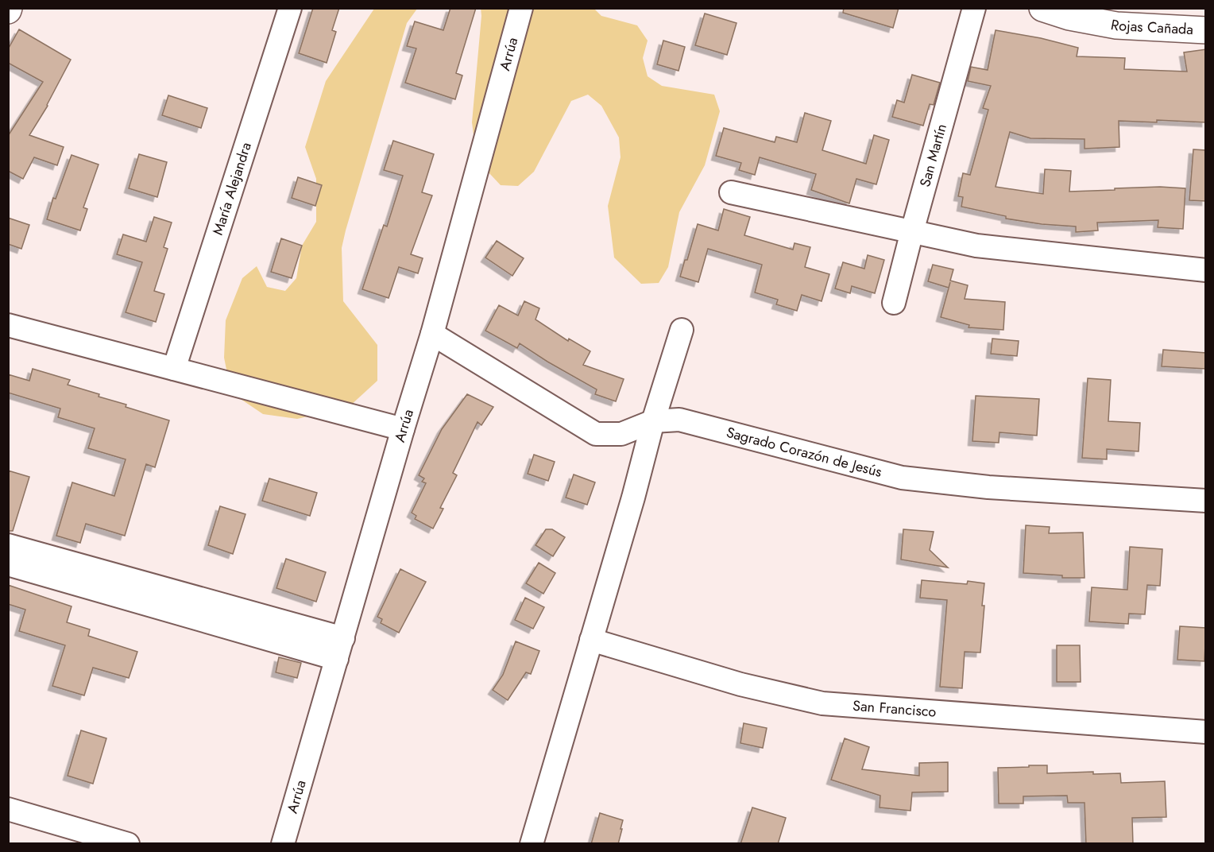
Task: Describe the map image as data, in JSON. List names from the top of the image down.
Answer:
{
  "streets": {
    "main road": ["Rojas Cañada"],
    "street": [
      "Arrúa",
      "San Martín",
      "María Alejandra",
      "Sagrado Corazón de Jesús",
      "San Francisco"
    ]
  },
  "crossings": [
    ["Arrúa", "Sagrado Corazón de Jesús"]
  ]
}
